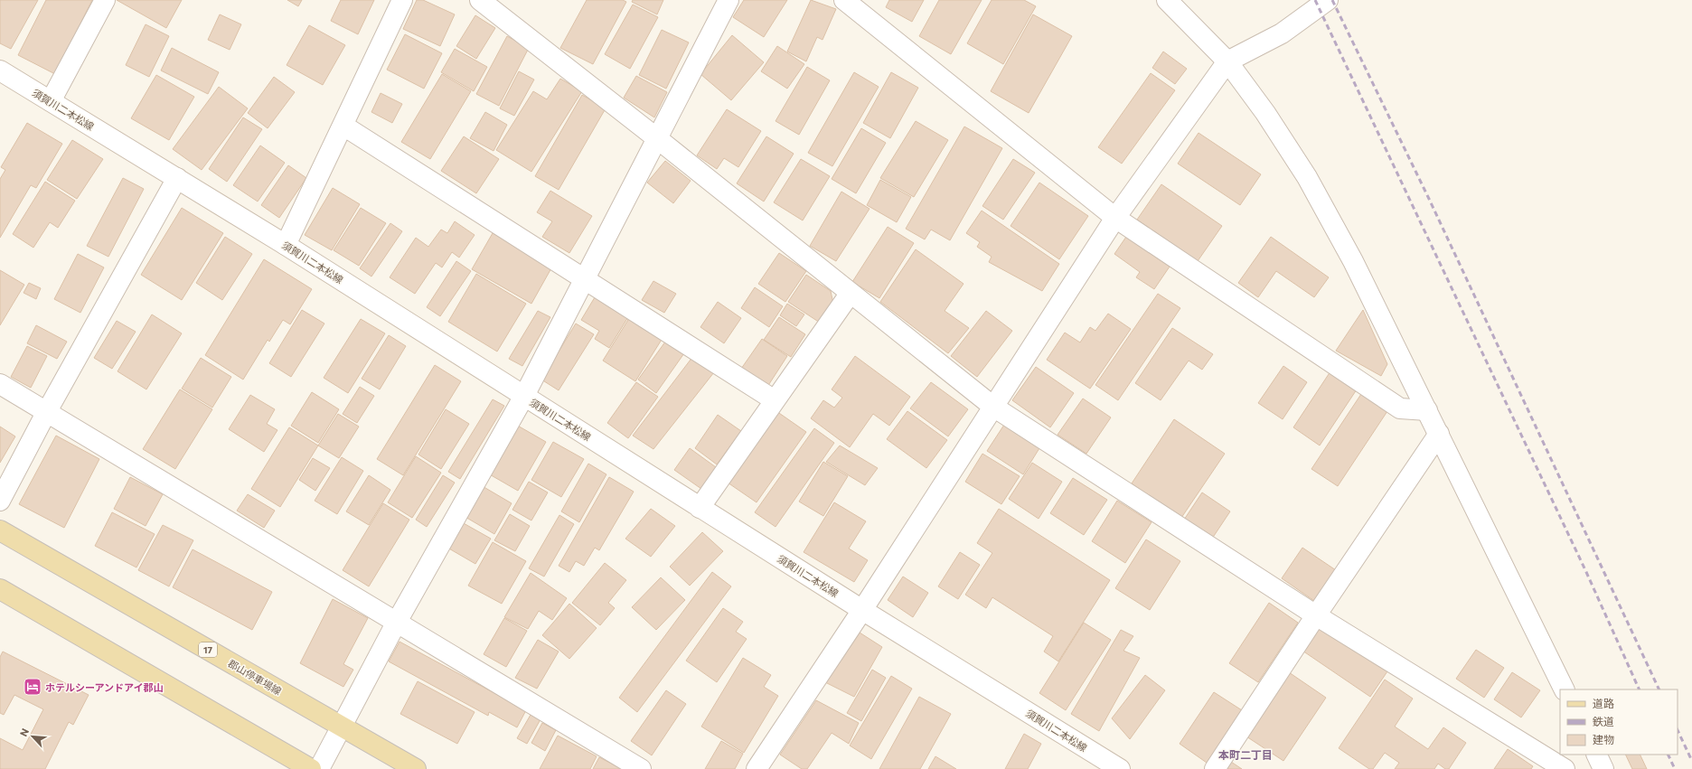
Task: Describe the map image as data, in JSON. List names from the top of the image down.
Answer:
{
  "streets": {
    "main road": ["17", "郡山停車場線"],
    "street": ["須賀川二本松線"]
  },
  "districts": ["本町二丁目"],
  "places": {
    "hotel": ["ホテルシーアンドアイ郡山"]
  },
  "legend": ["道路", "鉄道", "建物"],
  "north": "top left"
}
